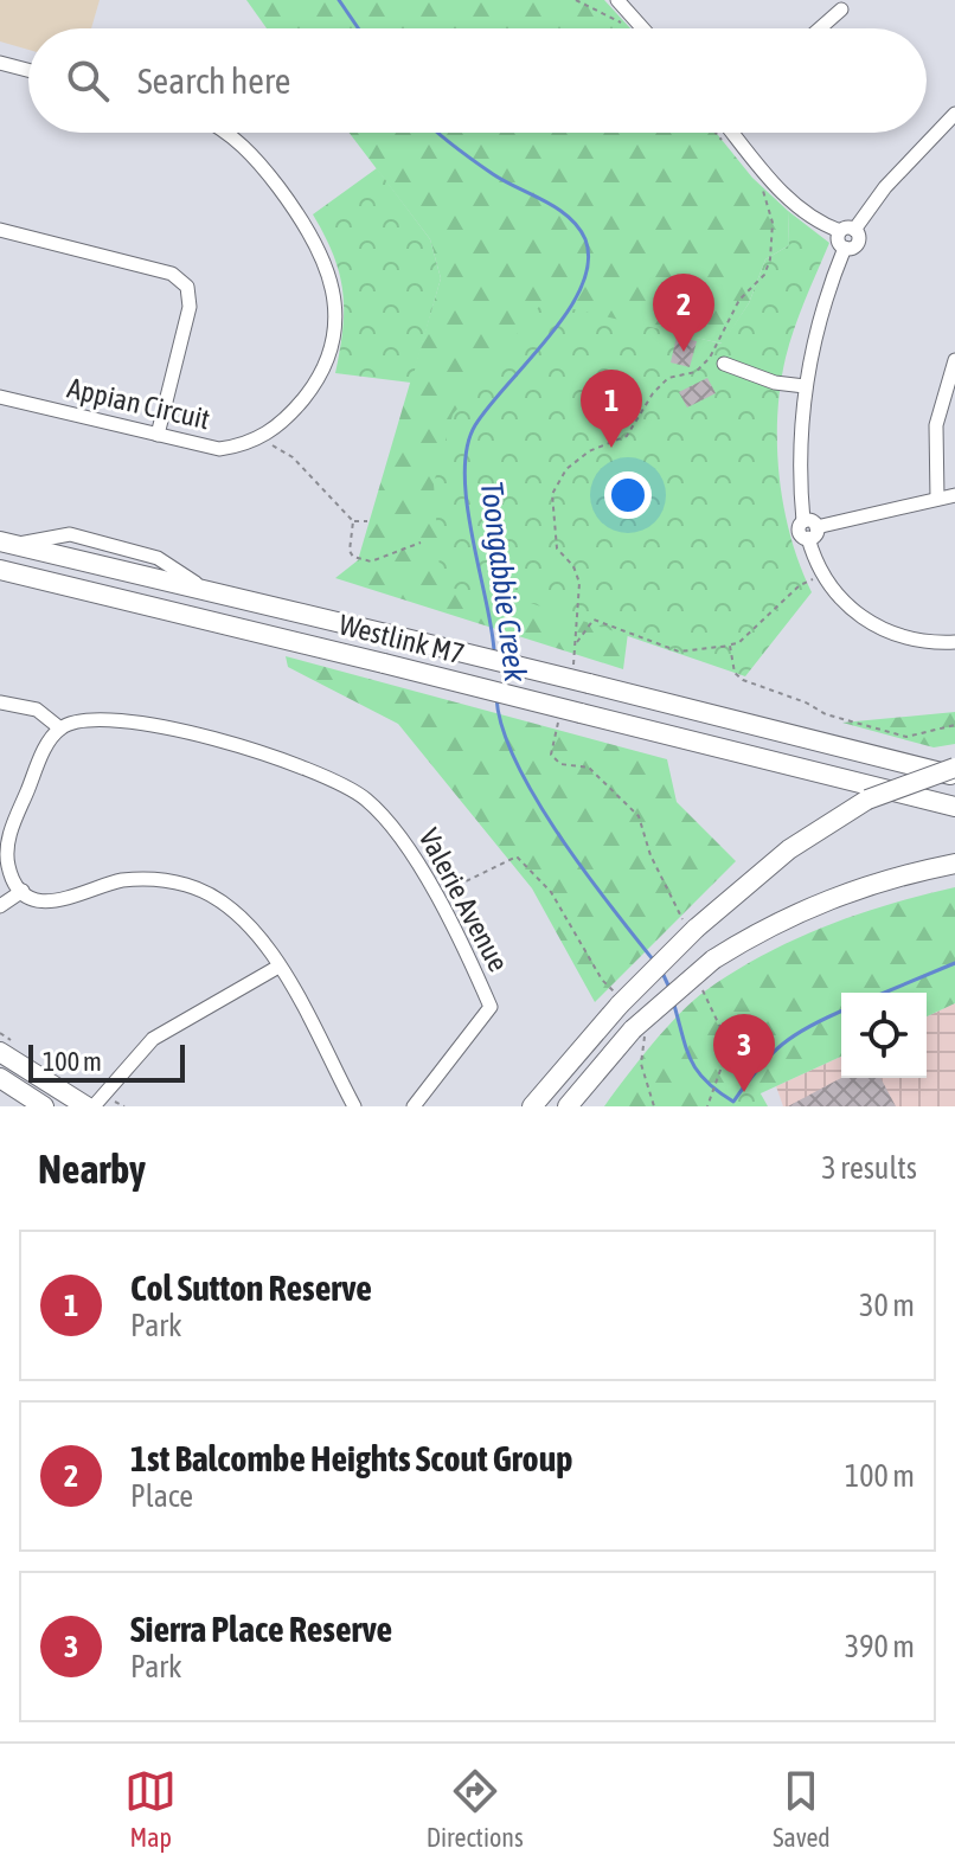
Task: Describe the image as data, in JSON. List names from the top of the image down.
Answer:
{
  "streets": {
    "highway": ["Westlink M7"],
    "street": ["Appian Circuit", "Valerie Avenue"]
  },
  "water": ["Toongabbie Creek"],
  "scale_bar": "100 m",
  "page": {
    "search": "Search here",
    "pins": ["2", "1", "3"],
    "scale": "100 m",
    "heading": ["Nearby", "3 results"],
    "list": [
      {
        "mark": "1",
        "name": "Col Sutton Reserve",
        "note": "Park",
        "value": "30 m"
      },
      {
        "mark": "2",
        "name": "1st Balcombe Heights Scout Group",
        "note": "Place",
        "value": "100 m"
      },
      {
        "mark": "3",
        "name": "Sierra Place Reserve",
        "note": "Park",
        "value": "390 m"
      }
    ],
    "nav": ["Map", "Directions", "Saved"]
  }
}
